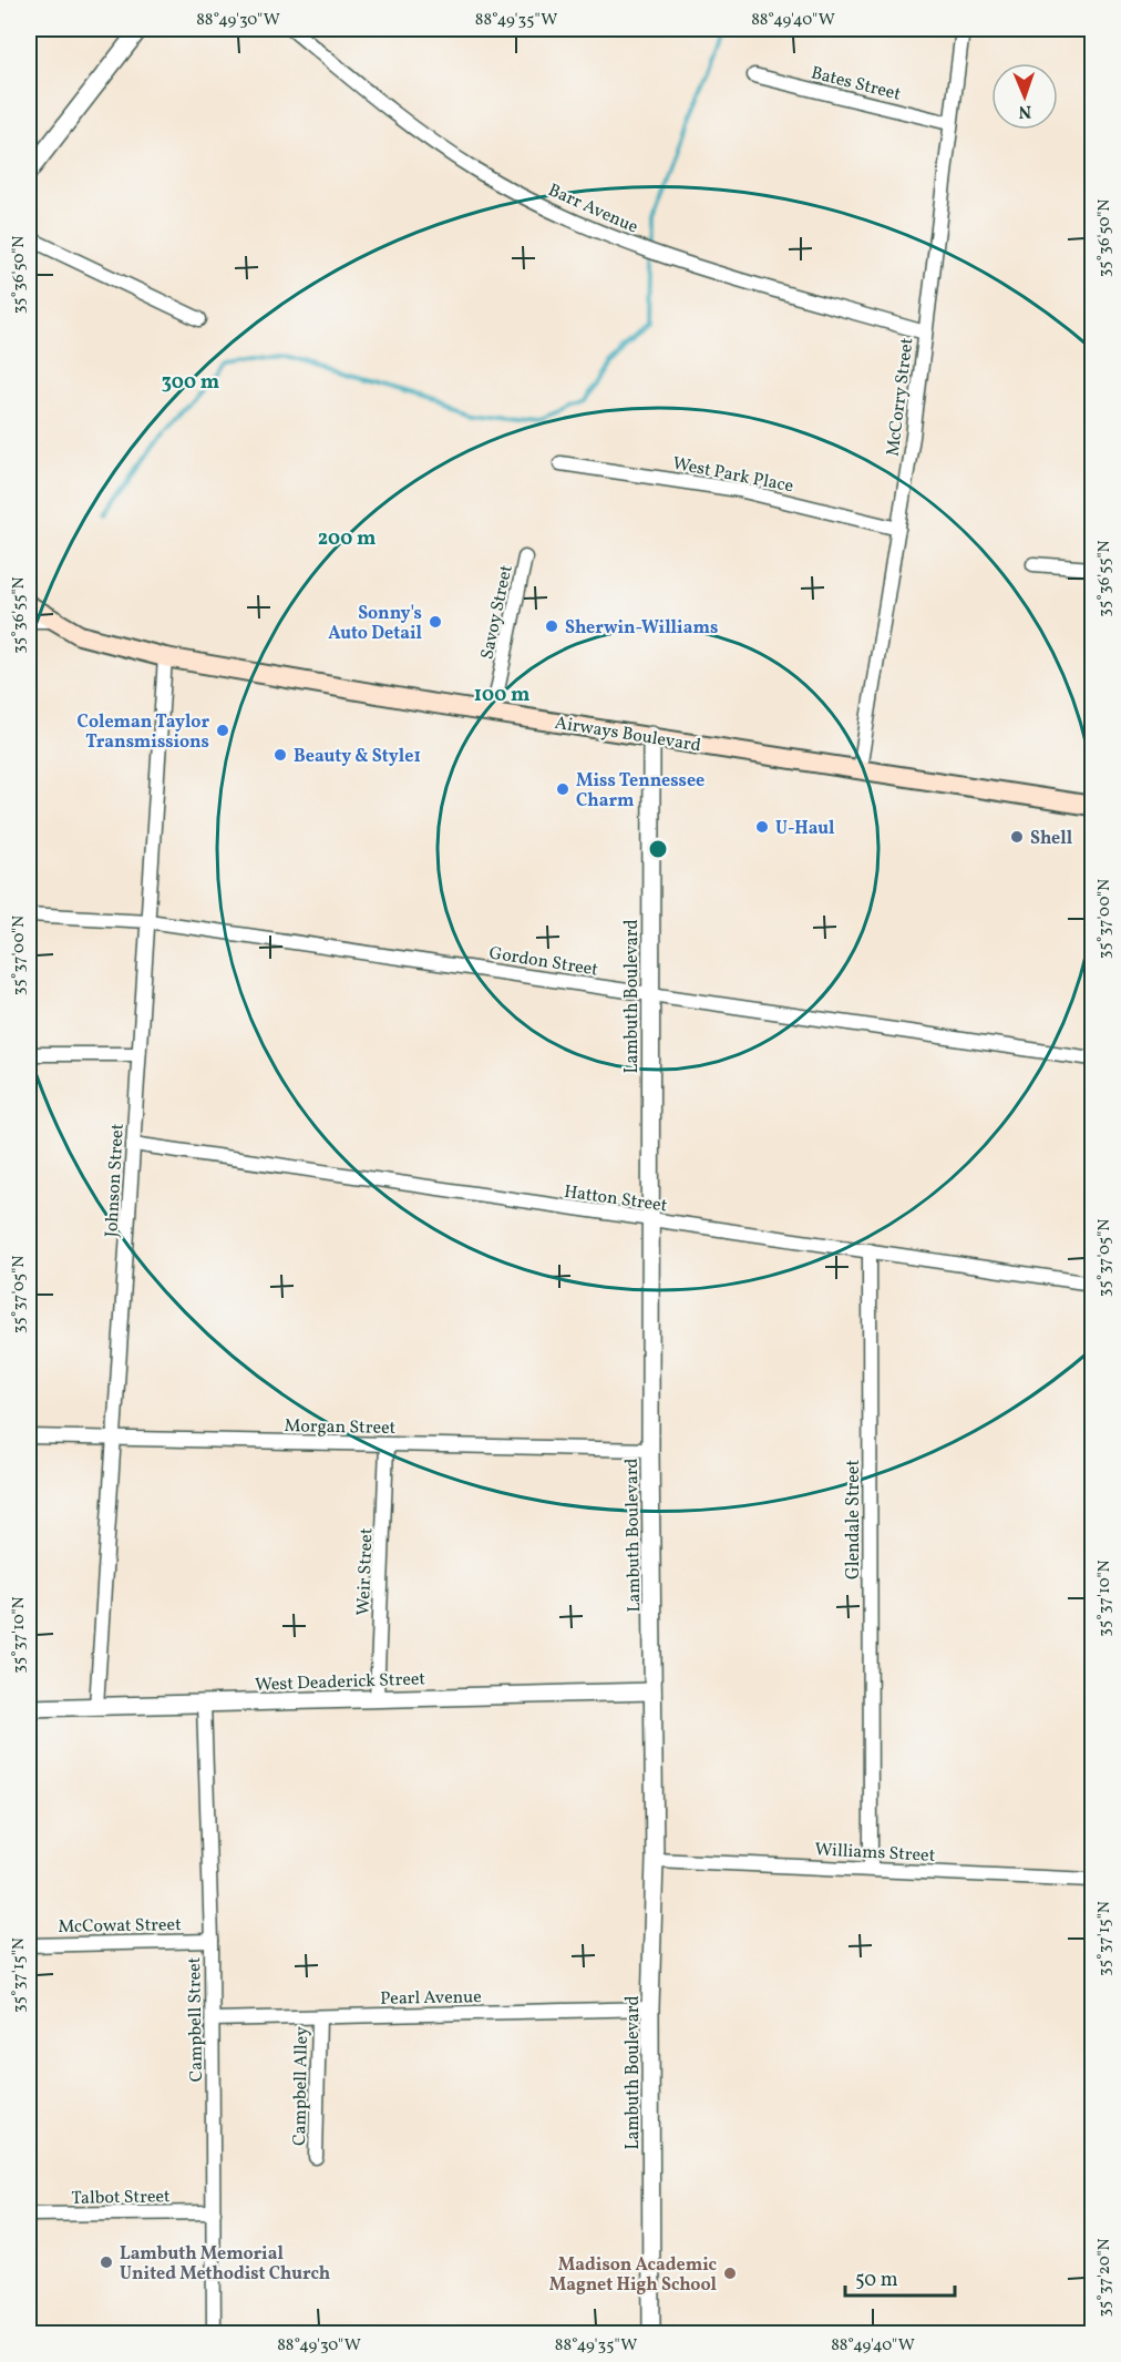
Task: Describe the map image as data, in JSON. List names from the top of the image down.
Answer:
{
  "streets": {
    "main road": ["Airways Boulevard"],
    "street": [
      "Bates Street",
      "Barr Avenue",
      "McCorry Street",
      "West Park Place",
      "Savoy Street",
      "Gordon Street",
      "Lambuth Boulevard",
      "Johnson Street",
      "Hatton Street",
      "Morgan Street",
      "Glendale Street",
      "Weir Street",
      "West Deaderick Street",
      "Williams Street",
      "McCowat Street",
      "Pearl Avenue",
      "Campbell Street",
      "Campbell Alley",
      "Talbot Street"
    ]
  },
  "crossings": [
    ["Bates Street", "McCorry Street"],
    ["Barr Avenue", "McCorry Street"],
    ["McCorry Street", "West Park Place"],
    ["McCorry Street", "Airways Boulevard"],
    ["Savoy Street", "Airways Boulevard"],
    ["Airways Boulevard", "Lambuth Boulevard"],
    ["Airways Boulevard", "Johnson Street"],
    ["Gordon Street", "Lambuth Boulevard"],
    ["Gordon Street", "Johnson Street"],
    ["Lambuth Boulevard", "Hatton Street"],
    ["Lambuth Boulevard", "Morgan Street"],
    ["Lambuth Boulevard", "West Deaderick Street"],
    ["Lambuth Boulevard", "Williams Street"],
    ["Lambuth Boulevard", "Pearl Avenue"],
    ["Johnson Street", "Hatton Street"],
    ["Johnson Street", "Morgan Street"],
    ["Johnson Street", "West Deaderick Street"],
    ["Hatton Street", "Glendale Street"],
    ["Morgan Street", "Weir Street"],
    ["Glendale Street", "Williams Street"],
    ["Weir Street", "West Deaderick Street"],
    ["West Deaderick Street", "Campbell Street"],
    ["McCowat Street", "Campbell Street"],
    ["Pearl Avenue", "Campbell Street"],
    ["Pearl Avenue", "Campbell Alley"],
    ["Campbell Street", "Talbot Street"]
  ],
  "places": [
    "Sonny's Auto Detail",
    "Sherwin-Williams",
    "Coleman Taylor Transmissions",
    "Beauty & Style1",
    "Miss Tennessee Charm",
    "U-Haul",
    "Shell",
    "Lambuth Memorial United Methodist Church",
    "Madison Academic Magnet High School"
  ],
  "scale_bar": "50 m",
  "north": "bottom",
  "coordinates": [
    "88°49'30\"W",
    "88°49'35\"W",
    "88°49'40\"W",
    "35°36'50\"N",
    "35°36'55\"N",
    "35°37'00\"N",
    "35°37'05\"N",
    "35°37'10\"N",
    "35°37'15\"N",
    "35°37'20\"N"
  ],
  "rings": ["300 m", "200 m", "100 m"]
}
